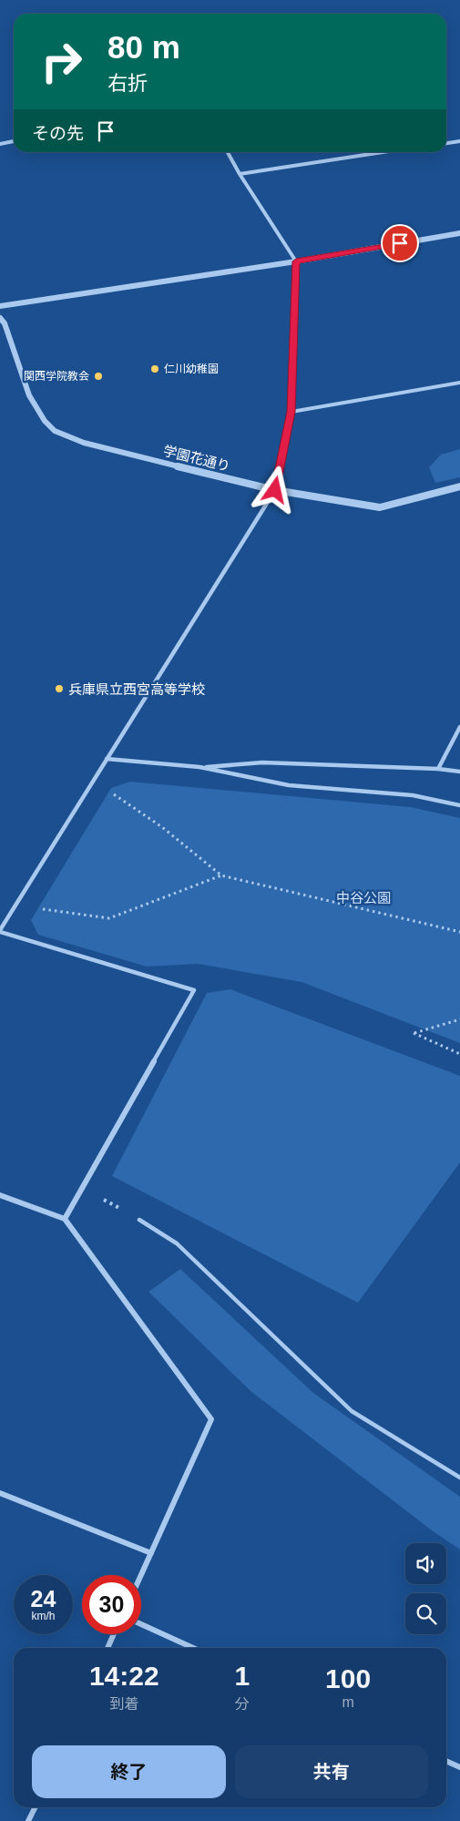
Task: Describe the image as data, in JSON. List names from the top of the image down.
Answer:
{
  "streets": {
    "street": ["学園花通り"]
  },
  "parks": ["中谷公園"],
  "places": ["仁川幼稚園", "関西学院教会", "兵庫県立西宮高等学校"],
  "page": {
    "turn": ["80 m", "右折"],
    "then": "その先",
    "speed": "24 km/h",
    "limit": "30",
    "eta": [
      "14:22",
      "到着",
      "1",
      "分",
      "100",
      "m"
    ],
    "buttons": ["終了", "共有"]
  }
}
